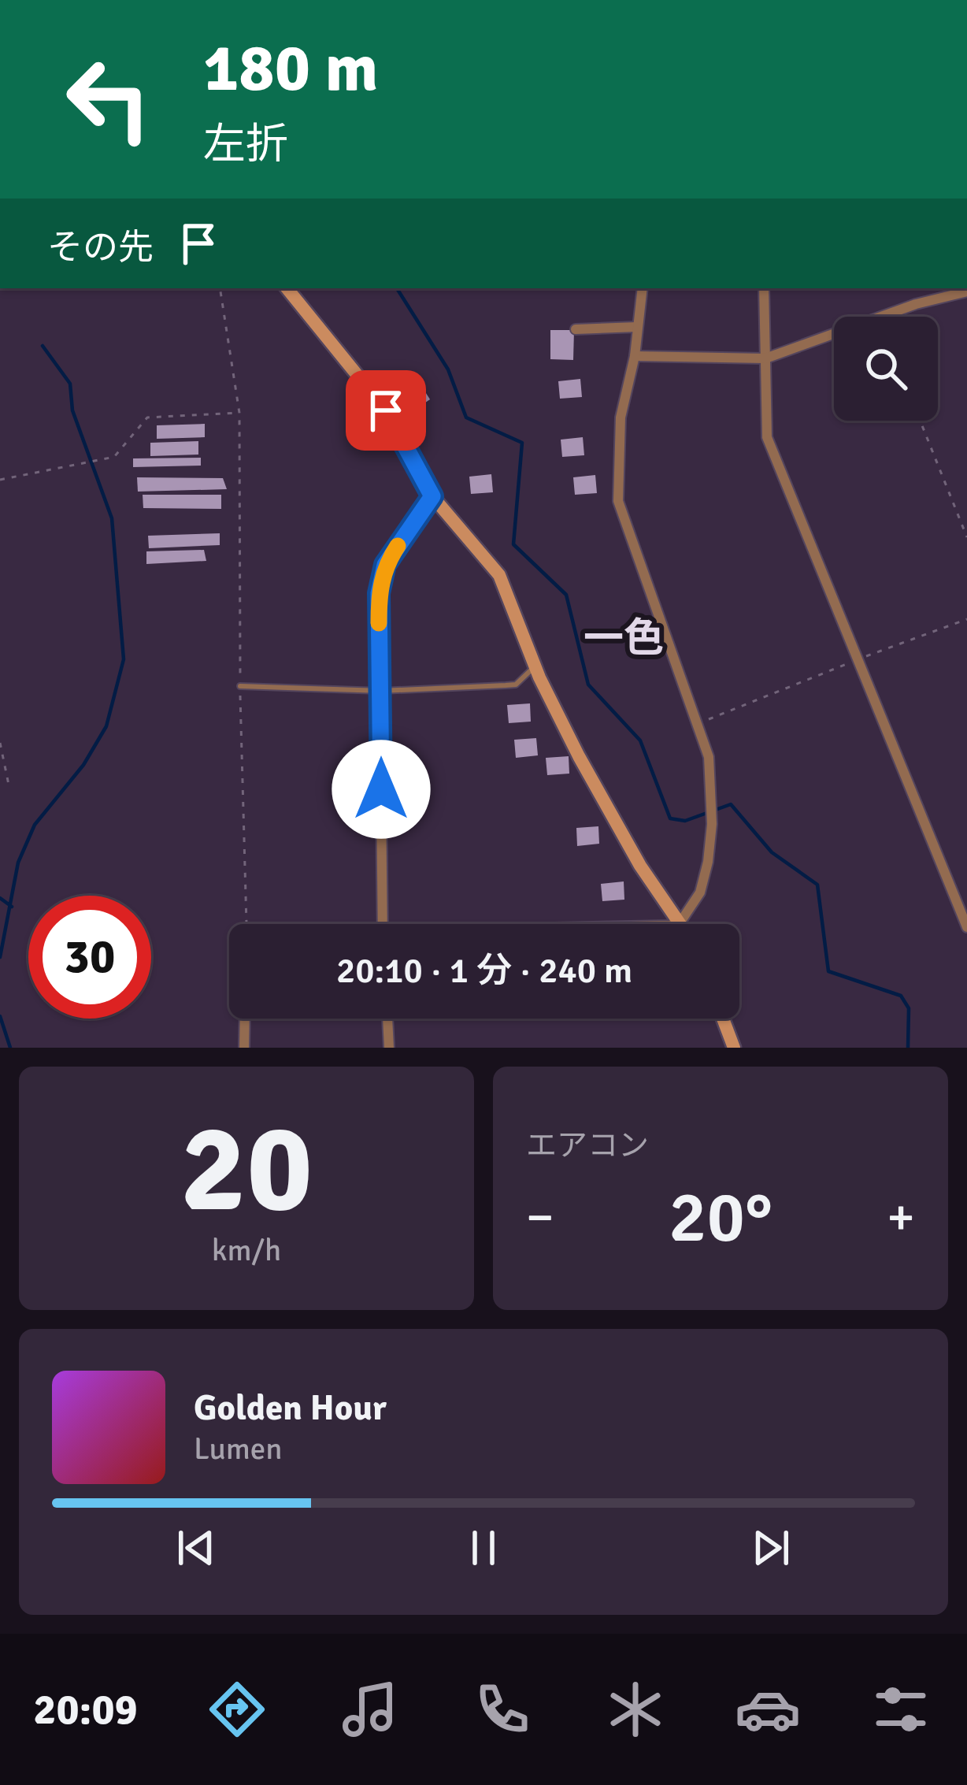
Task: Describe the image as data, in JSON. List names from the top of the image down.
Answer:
{
  "districts": ["一色"],
  "page": {
    "turn": ["180 m", "左折"],
    "then": "その先",
    "limit": "30",
    "trip": "20:10 · 1 分 · 240 m",
    "tile": [
      ["20", "km/h"],
      "エアコン"
    ],
    "heat": ["−", "20°", "+"],
    "song": ["Golden Hour", "Lumen"],
    "tabs": "20:09"
  }
}
